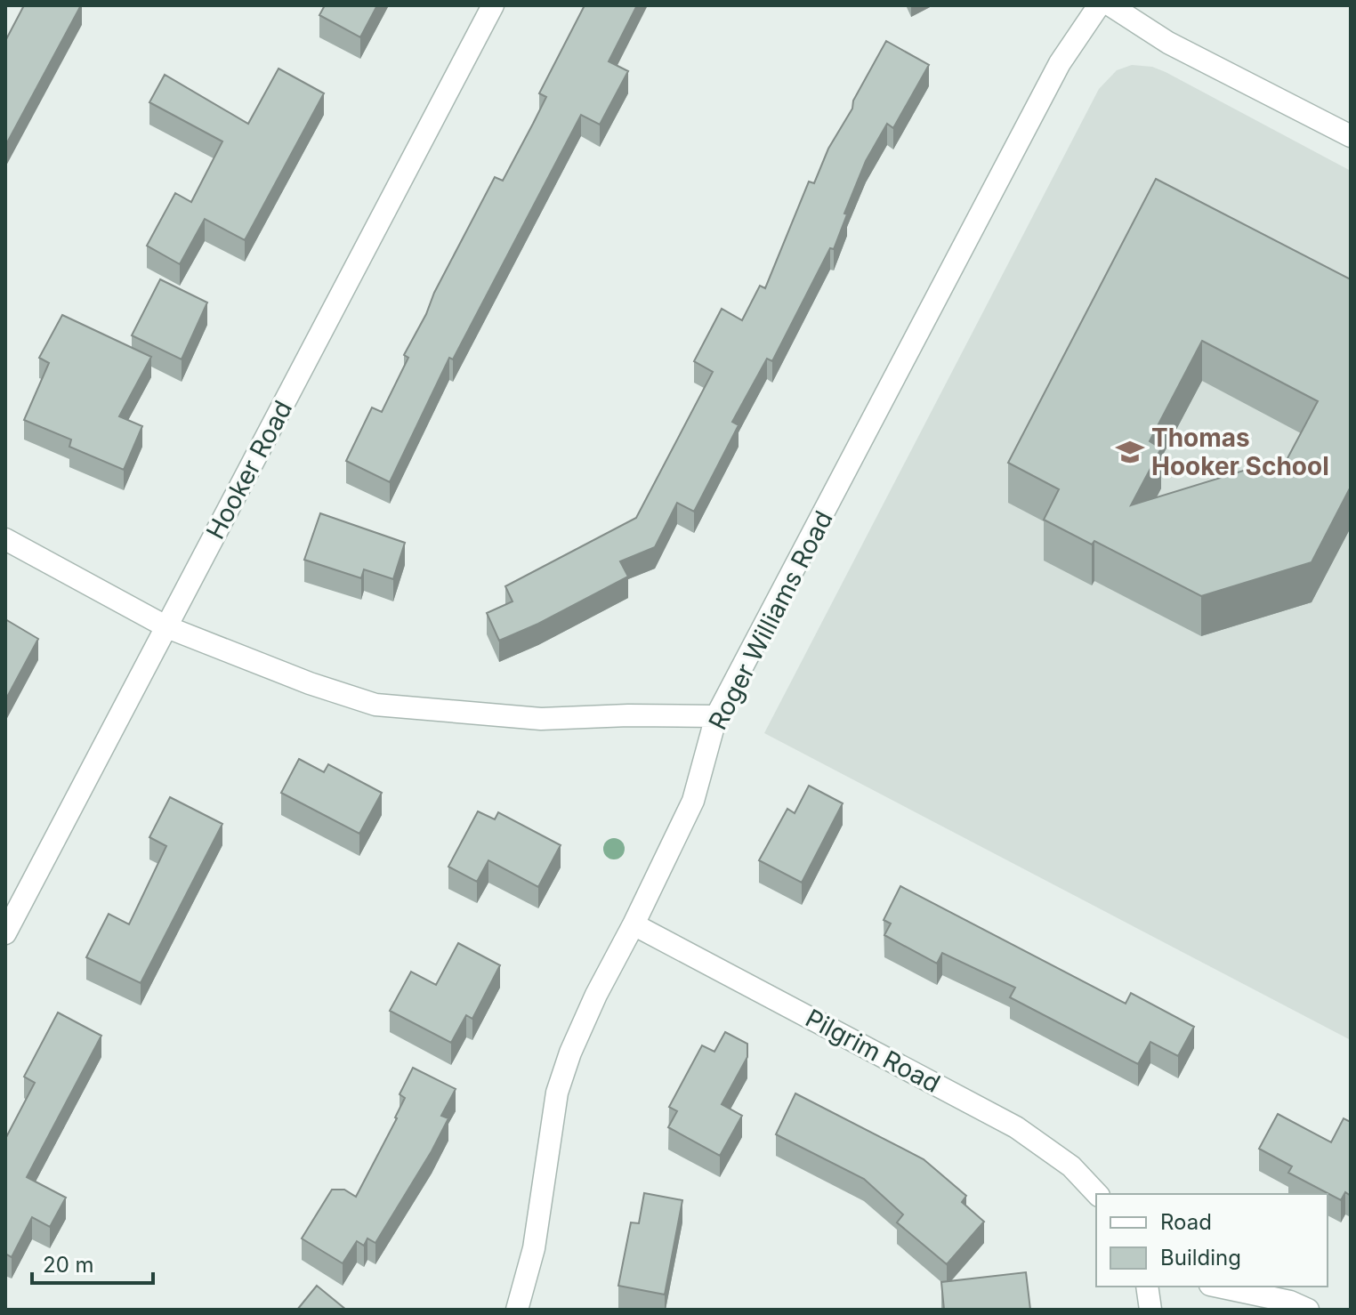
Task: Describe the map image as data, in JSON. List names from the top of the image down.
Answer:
{
  "streets": {
    "street": ["Hooker Road", "Roger Williams Road", "Pilgrim Road"]
  },
  "crossings": [
    ["Roger Williams Road", "Pilgrim Road"]
  ],
  "places": {
    "school or university": ["Thomas Hooker School"]
  },
  "legend": ["Road", "Building"],
  "scale_bar": "20 m"
}
